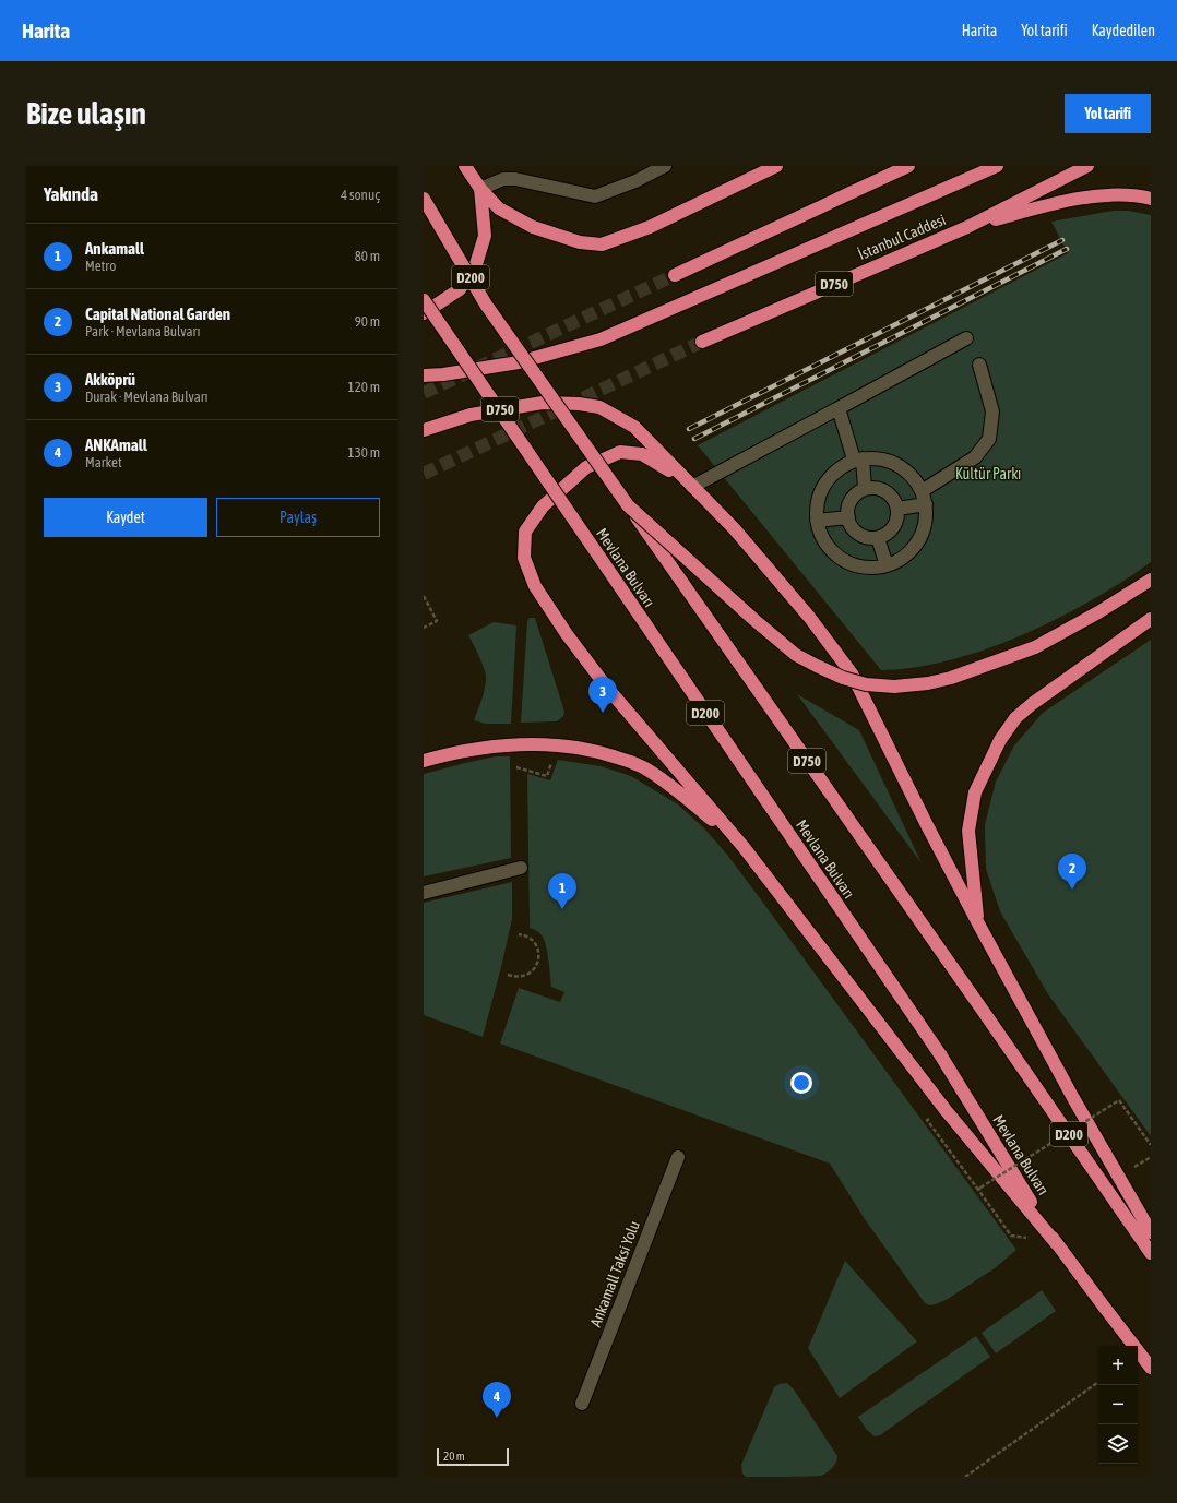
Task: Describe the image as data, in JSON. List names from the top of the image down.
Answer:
{
  "streets": {
    "highway": [
      "İstanbul Caddesi",
      "D200",
      "D750",
      "Mevlana Bulvarı"
    ],
    "street": ["Ankamall Taksi Yolu"]
  },
  "crossings": [
    ["D200", "D750"]
  ],
  "parks": ["Kültür Parkı"],
  "scale_bar": "20 m",
  "page": {
    "header": "Harita",
    "nav": ["Harita", "Yol tarifi", "Kaydedilen"],
    "buttons": [
      "Yol tarifi",
      ["Kaydet", "Paylaş"]
    ],
    "title": "Bize ulaşın",
    "heading": ["Yakında", "4 sonuç"],
    "list": [
      {
        "mark": "1",
        "name": "Ankamall",
        "note": "Metro",
        "value": "80 m"
      },
      {
        "mark": "2",
        "name": "Capital National Garden",
        "note": "Park · Mevlana Bulvarı",
        "value": "90 m"
      },
      {
        "mark": "3",
        "name": "Akköprü",
        "note": "Durak · Mevlana Bulvarı",
        "value": "120 m"
      },
      {
        "mark": "4",
        "name": "ANKAmall",
        "note": "Market",
        "value": "130 m"
      }
    ],
    "pins": [
      "3",
      "2",
      "1",
      "4"
    ],
    "map_buttons": ["+", "−"],
    "scale": "20 m"
  }
}
